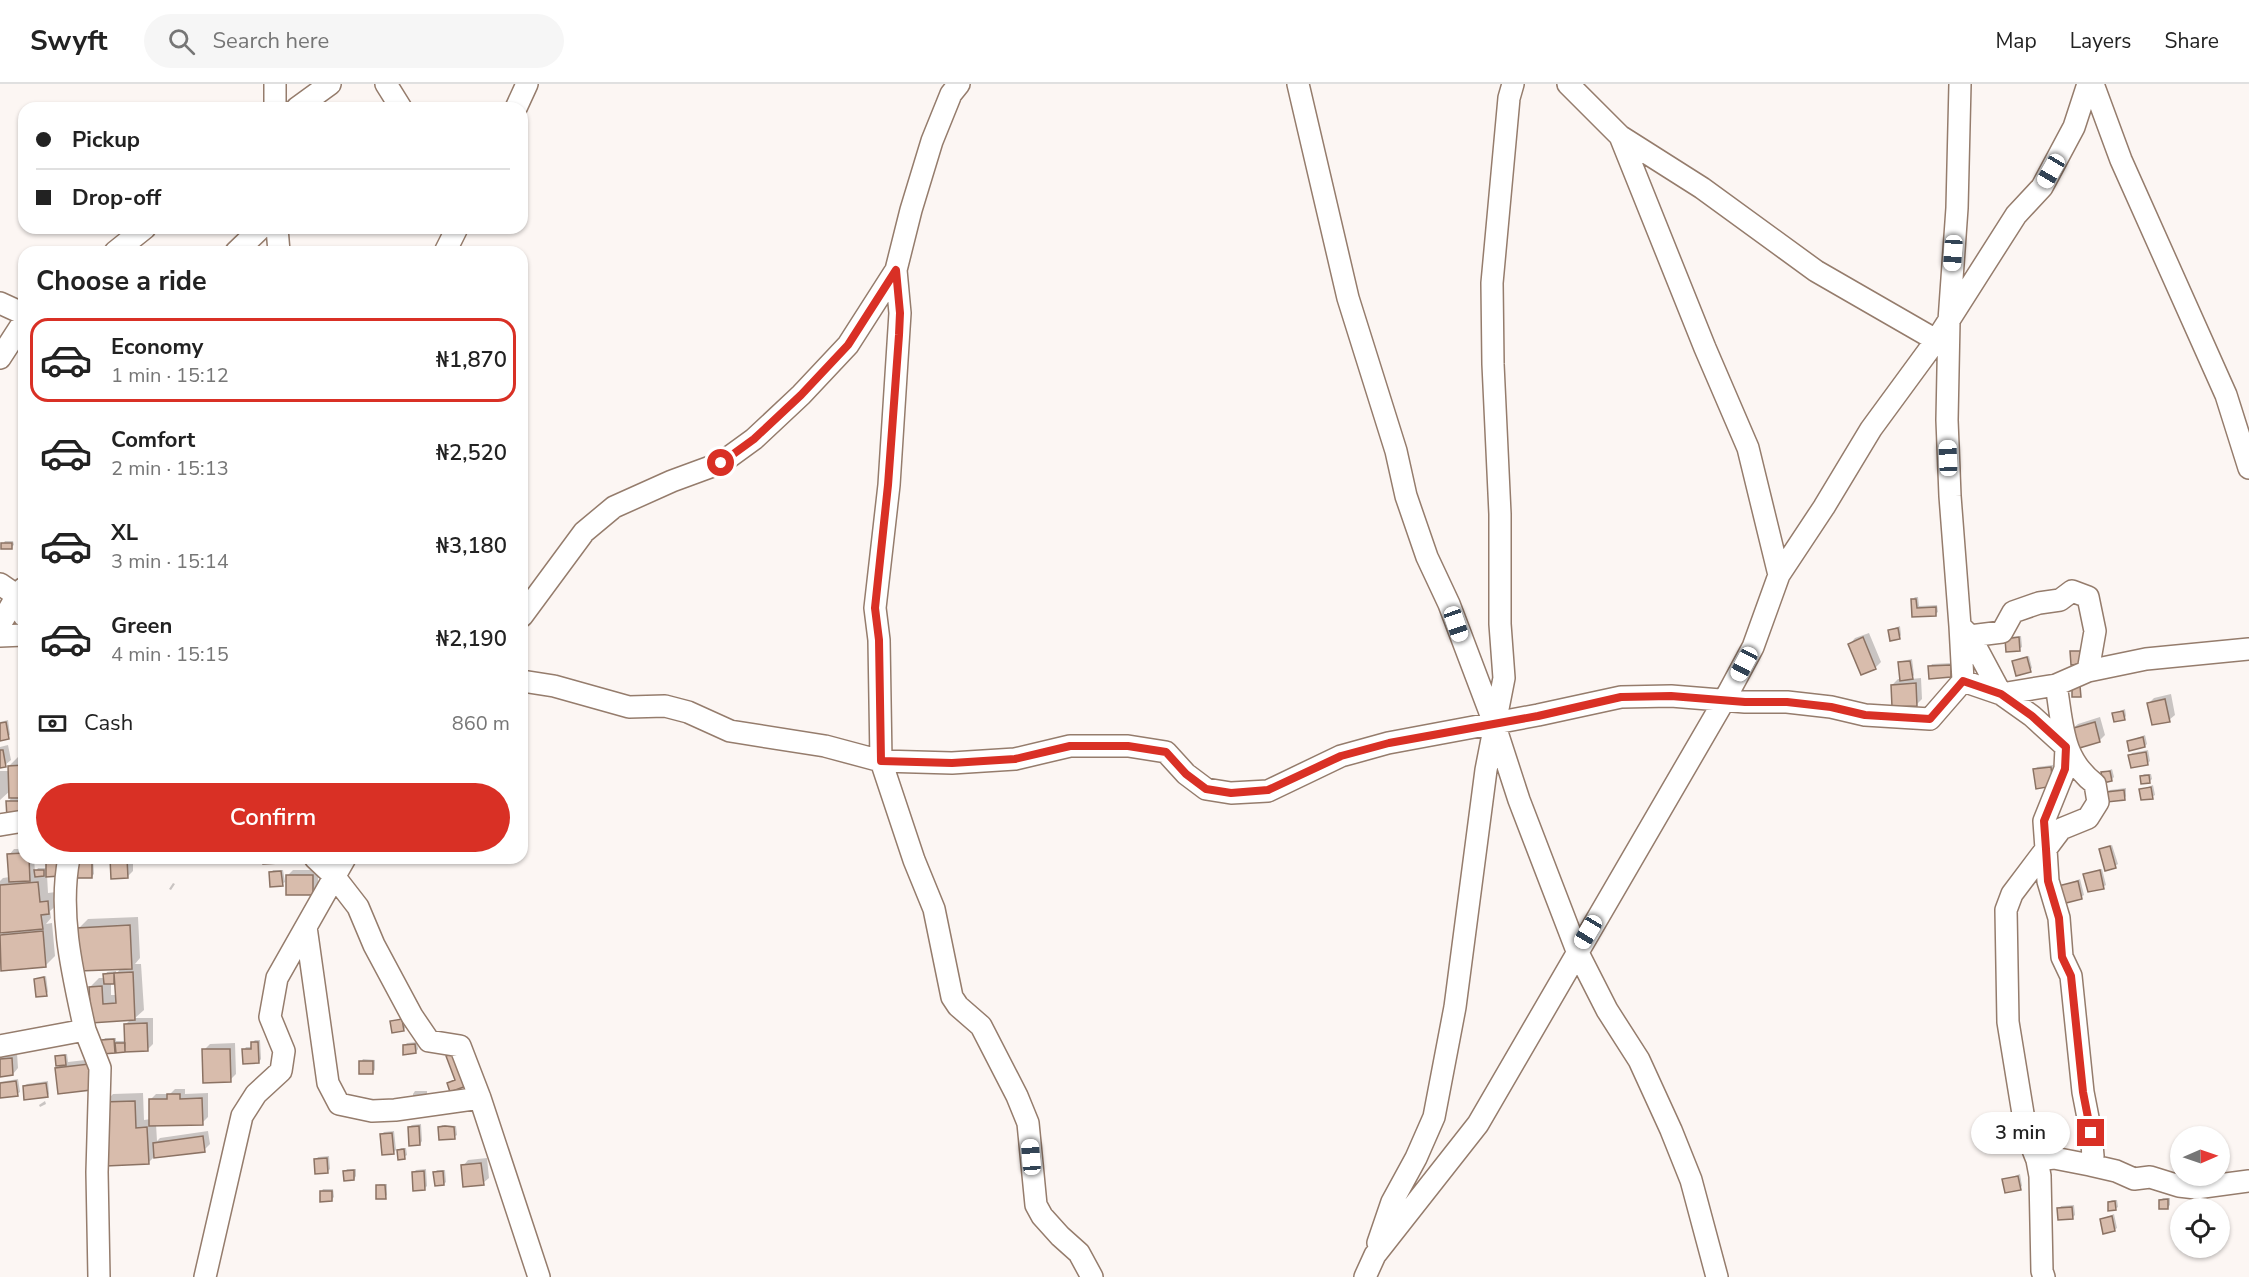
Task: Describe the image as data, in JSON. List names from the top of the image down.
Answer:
{
  "north": "right",
  "page": {
    "header": "Swyft",
    "search": "Search here",
    "nav": ["Map", "Layers", "Share"],
    "banner": ["Pickup", "Drop-off"],
    "heading": "Choose a ride",
    "list": [
      {
        "name": "Economy",
        "note": "1 min · 15:12",
        "value": "₦1,870"
      },
      {
        "name": "Comfort",
        "note": "2 min · 15:13",
        "value": "₦2,520"
      },
      {
        "name": "XL",
        "note": "3 min · 15:14",
        "value": "₦3,180"
      },
      {
        "name": "Green",
        "note": "4 min · 15:15",
        "value": "₦2,190"
      }
    ],
    "pay": ["Cash", "860 m"],
    "buttons": "Confirm",
    "bubble": "3 min"
  }
}
